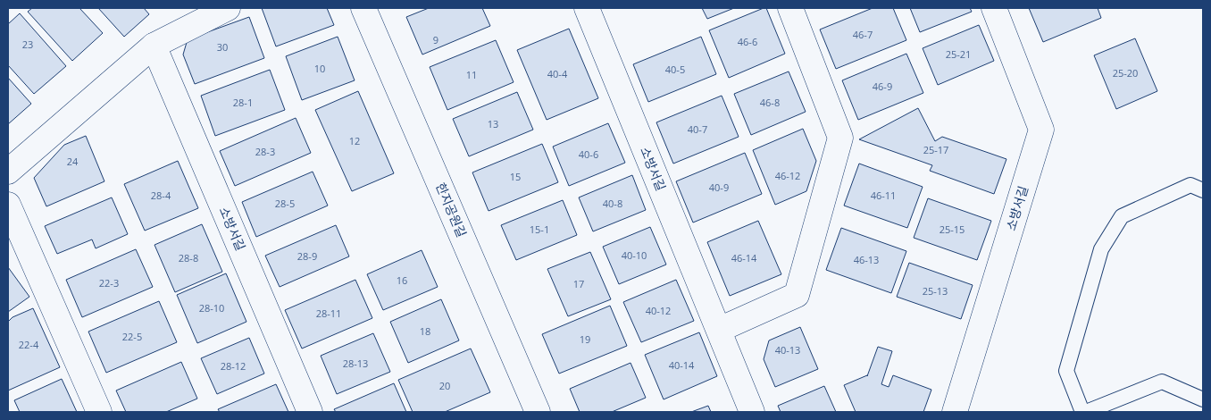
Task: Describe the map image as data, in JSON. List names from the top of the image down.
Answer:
{
  "streets": {
    "street": ["소방서길", "한지공원길"]
  },
  "house_numbers": [
    "46-7",
    "9",
    "46-6",
    "23",
    "30",
    "25-21",
    "10",
    "40-5",
    "25-20",
    "40-4",
    "11",
    "46-9",
    "28-1",
    "46-8",
    "13",
    "40-7",
    "12",
    "25-17",
    "28-3",
    "40-6",
    "24",
    "46-12",
    "15",
    "40-9",
    "28-4",
    "46-11",
    "28-5",
    "40-8",
    "15-1",
    "25-15",
    "40-10",
    "28-9",
    "28-8",
    "46-14",
    "46-13",
    "16",
    "22-3",
    "17",
    "25-13",
    "28-10",
    "40-12",
    "28-11",
    "18",
    "22-5",
    "19",
    "22-4",
    "40-13",
    "28-13",
    "40-14",
    "28-12",
    "20"
  ]
}
